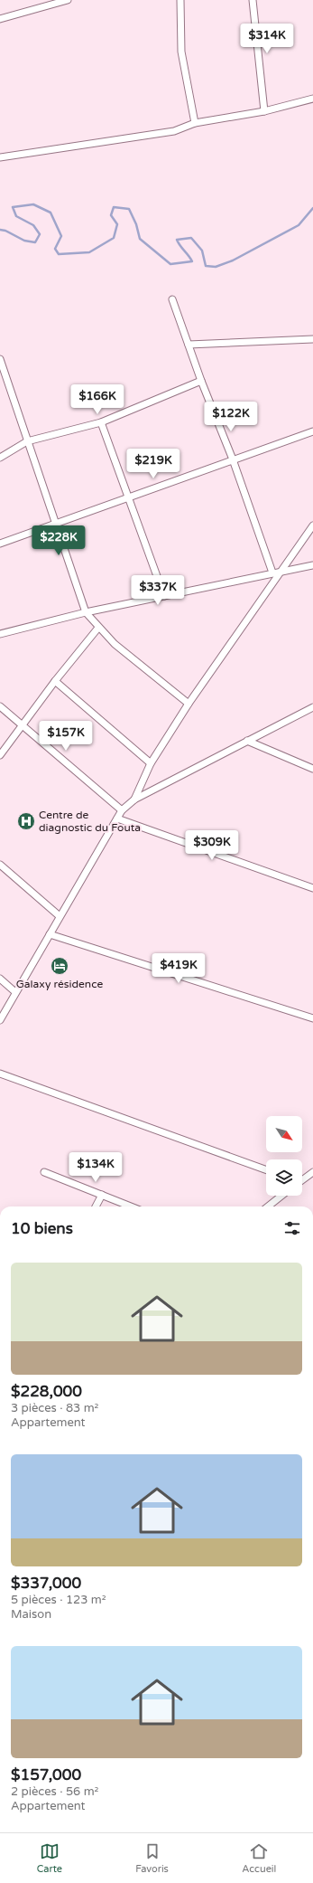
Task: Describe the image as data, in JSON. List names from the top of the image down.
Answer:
{
  "places": {
    "hospital": ["Centre de diagnostic du Fouta"],
    "hotel": ["Galaxy résidence"]
  },
  "north": "bottom right",
  "page": {
    "price": [
      "$314K",
      "$166K",
      "$122K",
      "$219K",
      "$228K",
      "$337K",
      "$157K",
      "$309K",
      "$419K",
      "$134K"
    ],
    "heading": "10 biens",
    "list": [
      {
        "name": "$228,000",
        "note": "3 pièces · 83 m² · Appartement"
      },
      {
        "name": "$337,000",
        "note": "5 pièces · 123 m² · Maison"
      },
      {
        "name": "$157,000",
        "note": "2 pièces · 56 m² · Appartement"
      }
    ],
    "tabs": ["Carte", "Favoris", "Accueil"]
  }
}
